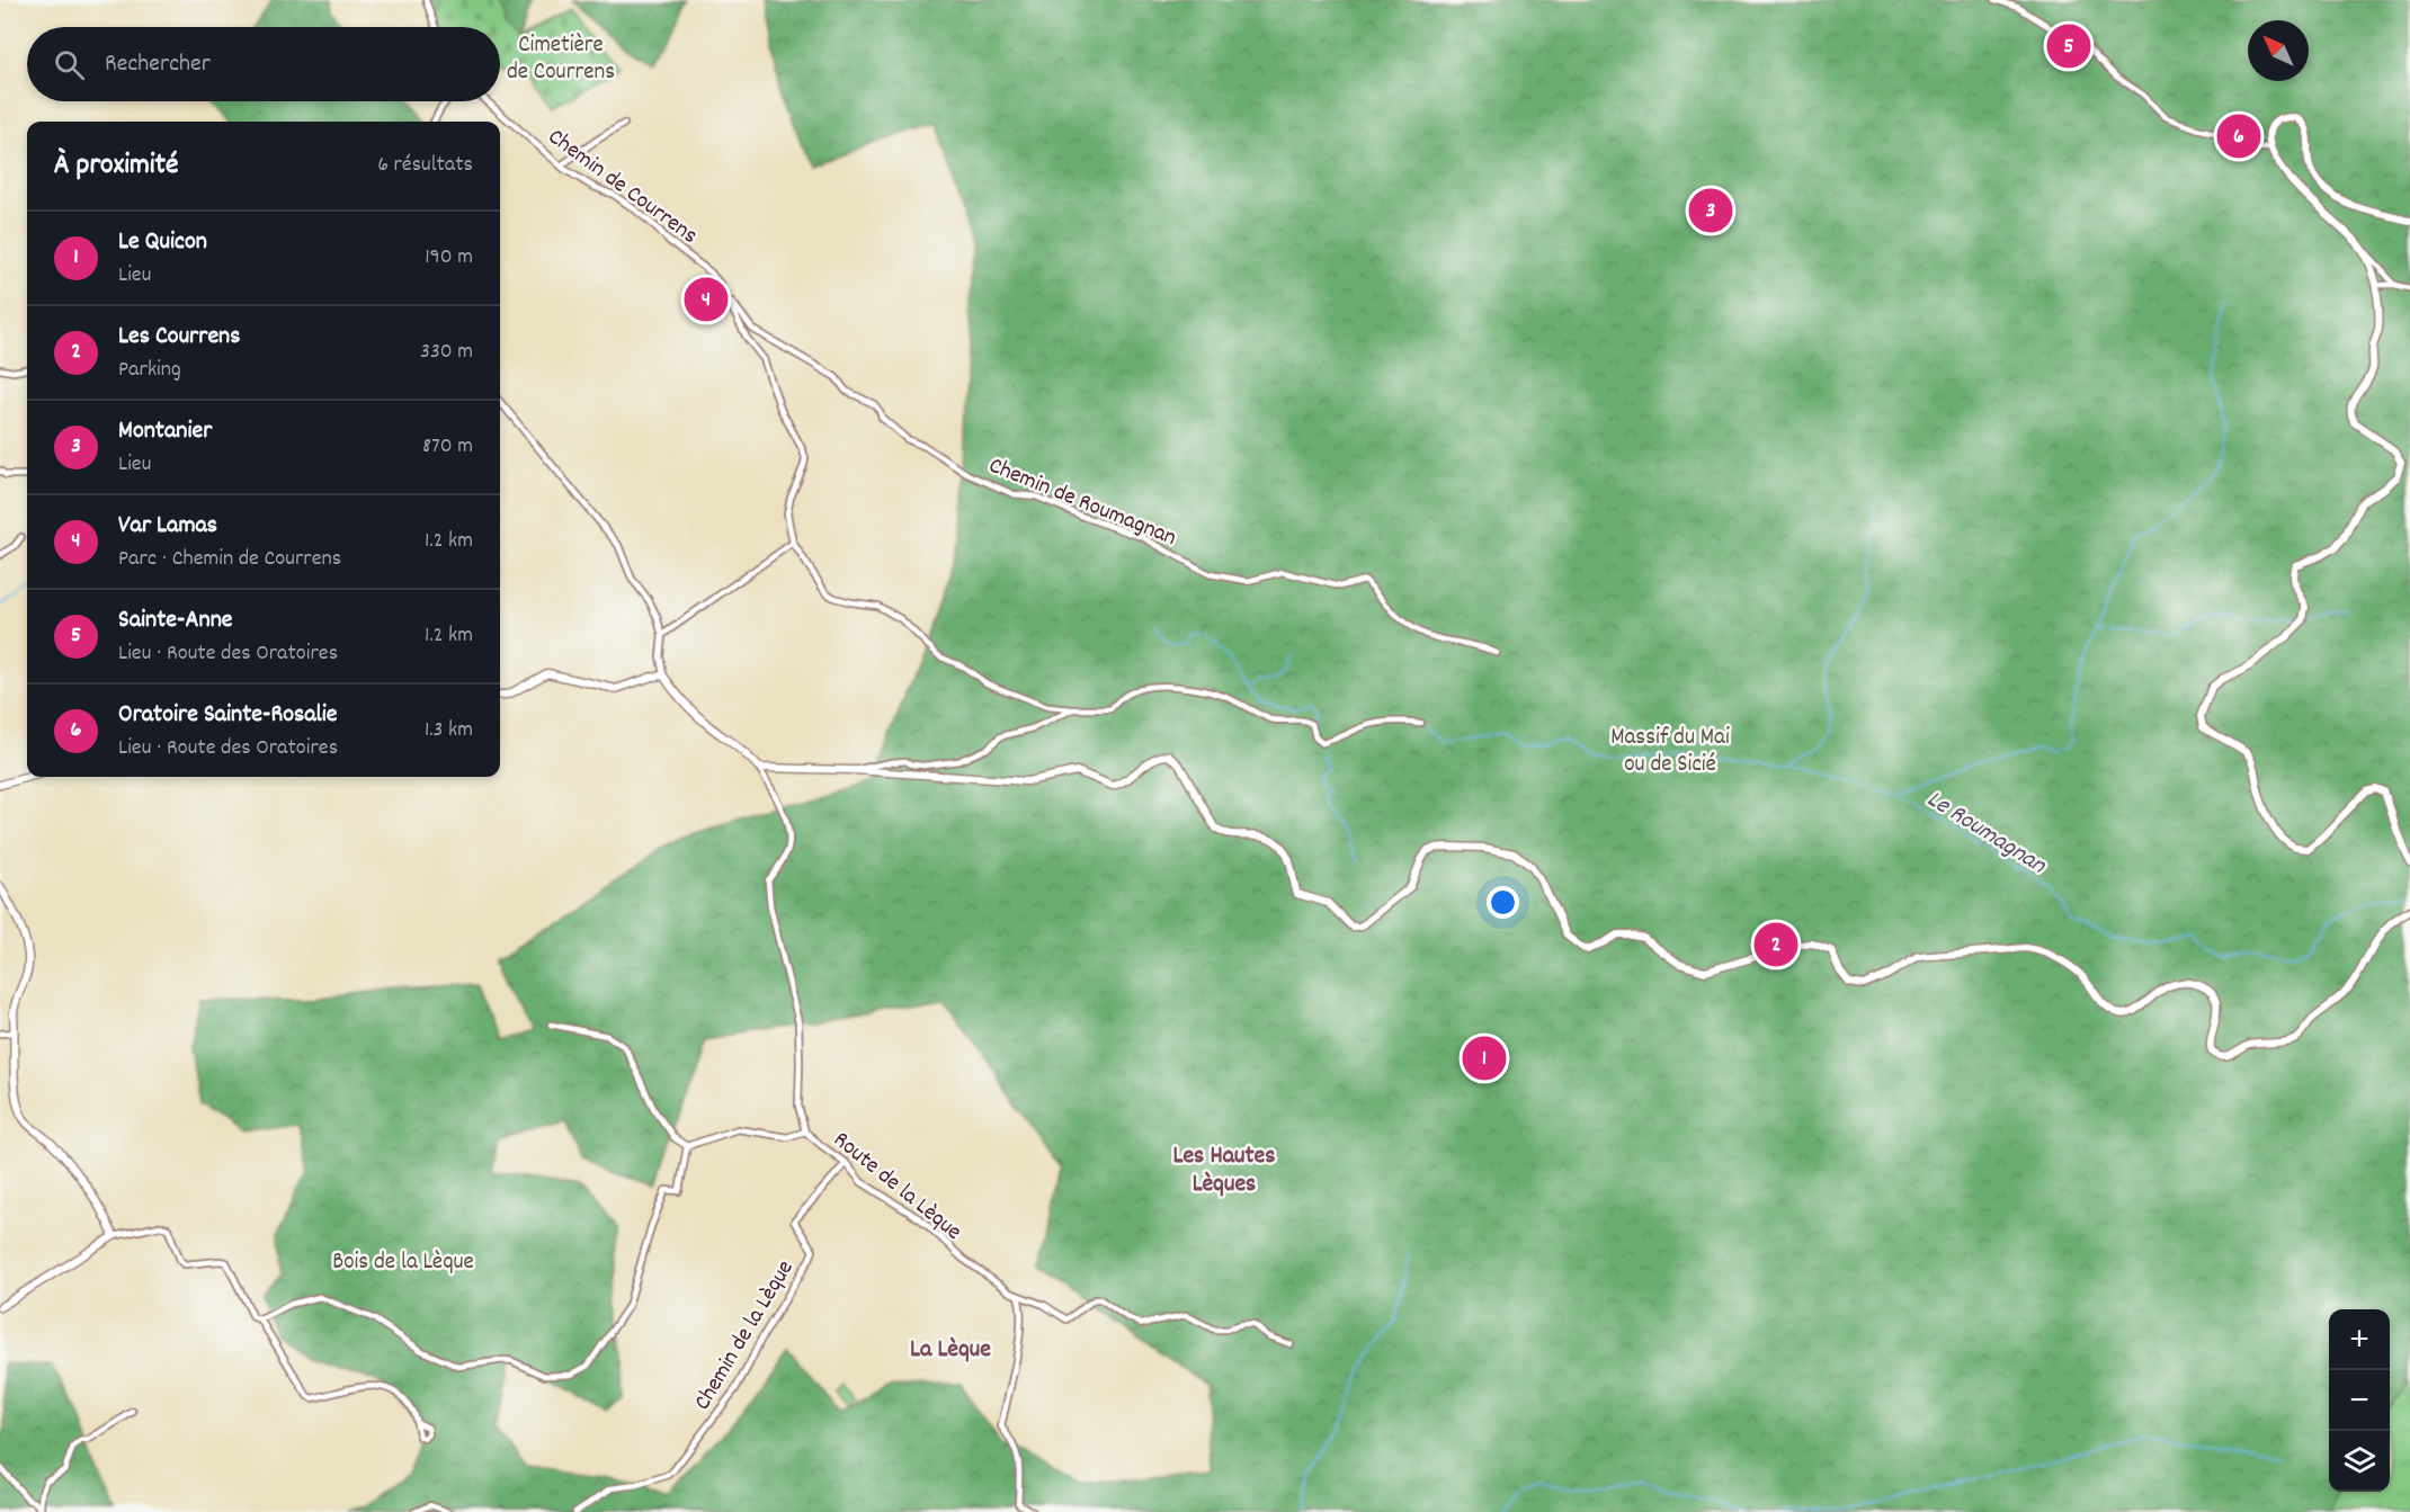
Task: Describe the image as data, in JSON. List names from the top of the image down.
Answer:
{
  "streets": {
    "street": [
      "Chemin de Courrens",
      "Chemin de Roumagnan",
      "Route de la Lèque",
      "Chemin de la Lèque"
    ]
  },
  "crossings": [
    ["Chemin de Courrens", "Chemin de Roumagnan"],
    ["Route de la Lèque", "Chemin de la Lèque"]
  ],
  "districts": ["Les Hautes Lèques", "La Lèque"],
  "water": ["Le Roumagnan"],
  "parks": ["Cimetière de Courrens", "Massif du Mai ou de Sicié", "Bois de la Lèque"],
  "north": "top left",
  "page": {
    "pins": [
      "5",
      "6",
      "3",
      "4",
      "2",
      "1"
    ],
    "search": "Rechercher",
    "heading": ["À proximité", "6 résultats"],
    "list": [
      {
        "mark": "1",
        "name": "Le Quicon",
        "note": "Lieu",
        "value": "190 m"
      },
      {
        "mark": "2",
        "name": "Les Courrens",
        "note": "Parking",
        "value": "330 m"
      },
      {
        "mark": "3",
        "name": "Montanier",
        "note": "Lieu",
        "value": "870 m"
      },
      {
        "mark": "4",
        "name": "Var Lamas",
        "note": "Parc · Chemin de Courrens",
        "value": "1.2 km"
      },
      {
        "mark": "5",
        "name": "Sainte-Anne",
        "note": "Lieu · Route des Oratoires",
        "value": "1.2 km"
      },
      {
        "mark": "6",
        "name": "Oratoire Sainte-Rosalie",
        "note": "Lieu · Route des Oratoires",
        "value": "1.3 km"
      }
    ],
    "map_buttons": ["+", "−"]
  }
}
